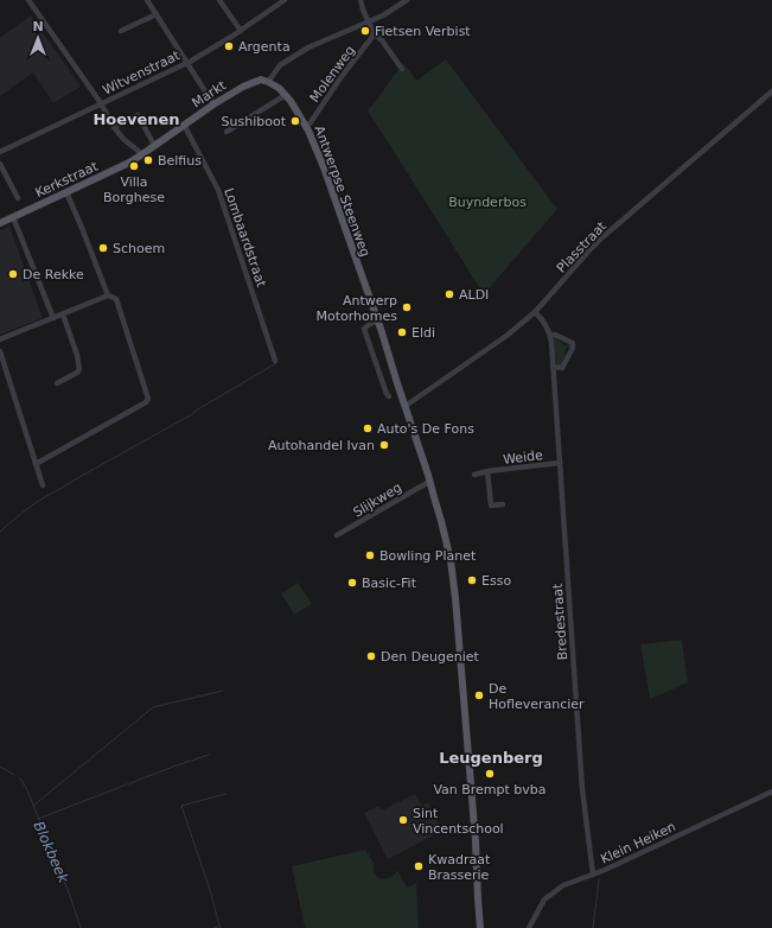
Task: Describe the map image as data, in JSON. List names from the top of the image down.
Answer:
{
  "streets": {
    "main road": ["Markt", "Kerkstraat", "Antwerpse Steenweg"],
    "street": [
      "Witvenstraat",
      "Molenweg",
      "Lombaardstraat",
      "Plasstraat",
      "Weide",
      "Slijkweg",
      "Bredestraat",
      "Klein Heiken"
    ]
  },
  "crossings": [
    ["Molenweg", "Antwerpse Steenweg"],
    ["Markt", "Kerkstraat"],
    ["Markt", "Antwerpse Steenweg"],
    ["Markt", "Lombaardstraat"],
    ["Antwerpse Steenweg", "Plasstraat"],
    ["Antwerpse Steenweg", "Slijkweg"],
    ["Plasstraat", "Bredestraat"],
    ["Weide", "Bredestraat"],
    ["Bredestraat", "Klein Heiken"]
  ],
  "districts": ["Hoevenen", "Leugenberg"],
  "water": ["Blokbeek"],
  "parks": ["Buynderbos"],
  "places": [
    "Fietsen Verbist",
    "Argenta",
    "Sushiboot",
    "Belfius",
    "Villa Borghese",
    "Schoem",
    "De Rekke",
    "ALDI",
    "Antwerp Motorhomes",
    "Eldi",
    "Auto's De Fons",
    "Autohandel Ivan",
    "Bowling Planet",
    "Esso",
    "Basic-Fit",
    "Den Deugeniet",
    "De Hofleverancier",
    "Van Brempt bvba",
    "Sint Vincentschool",
    "Kwadraat Brasserie"
  ],
  "north": "top"
}
